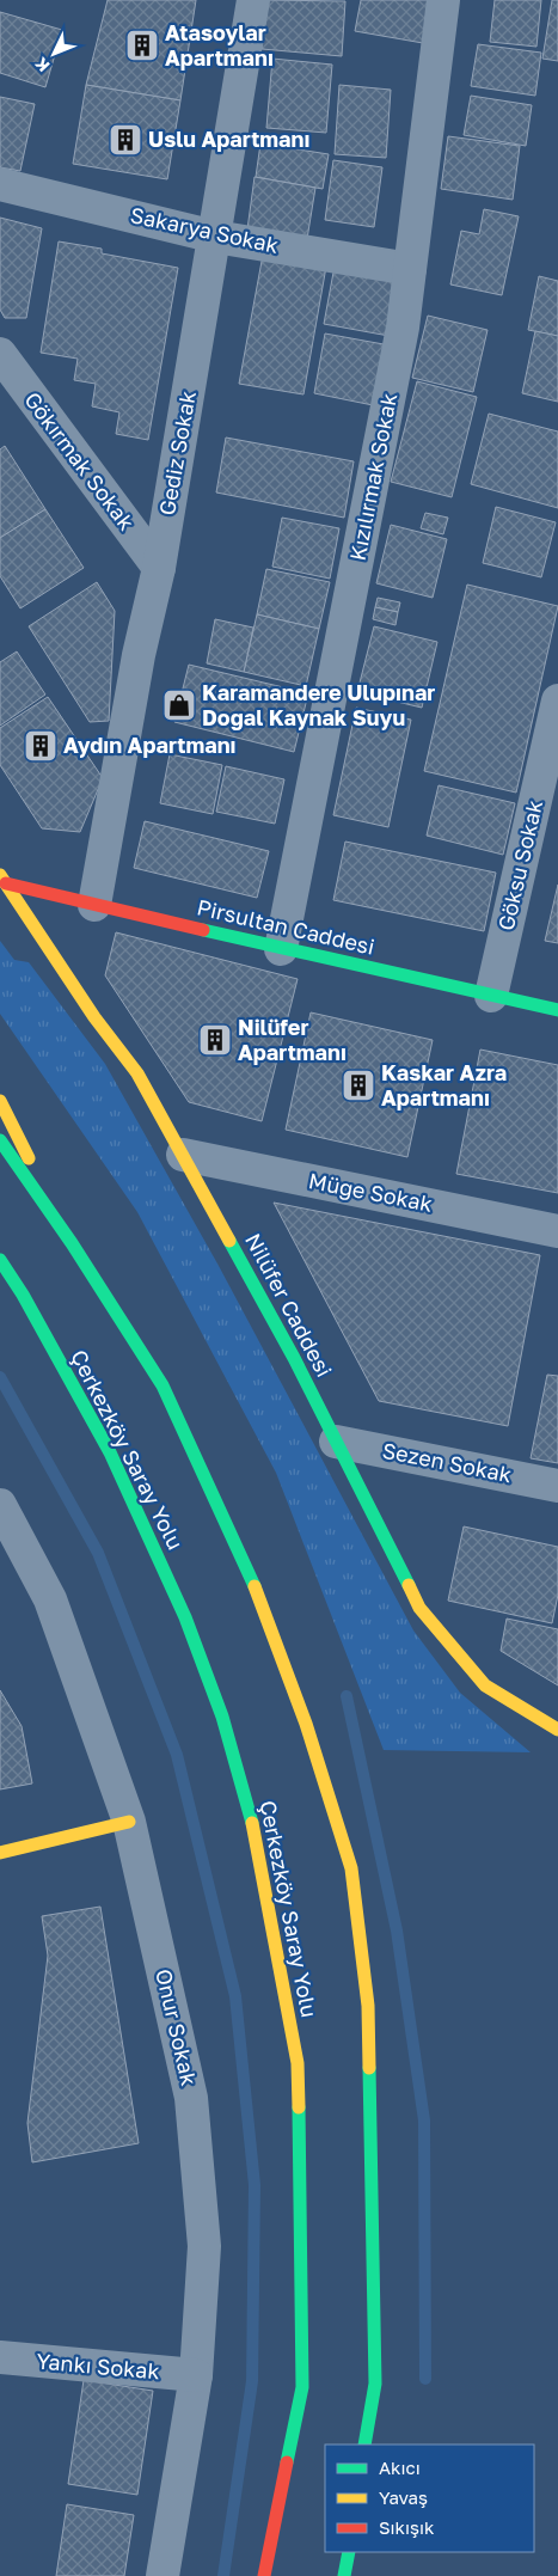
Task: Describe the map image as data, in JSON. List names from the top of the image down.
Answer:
{
  "streets": {
    "main road": ["Pirsultan Caddesi", "Nilüfer Caddesi", "Çerkezköy Saray Yolu"],
    "street": [
      "Sakarya Sokak",
      "Gediz Sokak",
      "Gökırmak Sokak",
      "Kızılırmak Sokak",
      "Göksu Sokak",
      "Müge Sokak",
      "Sezen Sokak",
      "Onur Sokak",
      "Yankı Sokak"
    ]
  },
  "crossings": [
    ["Sakarya Sokak", "Gediz Sokak"],
    ["Sakarya Sokak", "Kızılırmak Sokak"],
    ["Gediz Sokak", "Gökırmak Sokak"],
    ["Gediz Sokak", "Pirsultan Caddesi"],
    ["Kızılırmak Sokak", "Pirsultan Caddesi"],
    ["Göksu Sokak", "Pirsultan Caddesi"],
    ["Pirsultan Caddesi", "Nilüfer Caddesi"],
    ["Müge Sokak", "Nilüfer Caddesi"],
    ["Nilüfer Caddesi", "Sezen Sokak"],
    ["Onur Sokak", "Yankı Sokak"]
  ],
  "places": {
    "building": [
      "Atasoylar Apartmanı",
      "Uslu Apartmanı",
      "Aydın Apartmanı",
      "Nilüfer Apartmanı",
      "Kaskar Azra Apartmanı"
    ],
    "shop": ["Karamandere Ulupınar Doğal Kaynak Suyu"]
  },
  "legend": ["Akıcı", "Yavaş", "Sıkışık"],
  "north": "bottom left"
}
